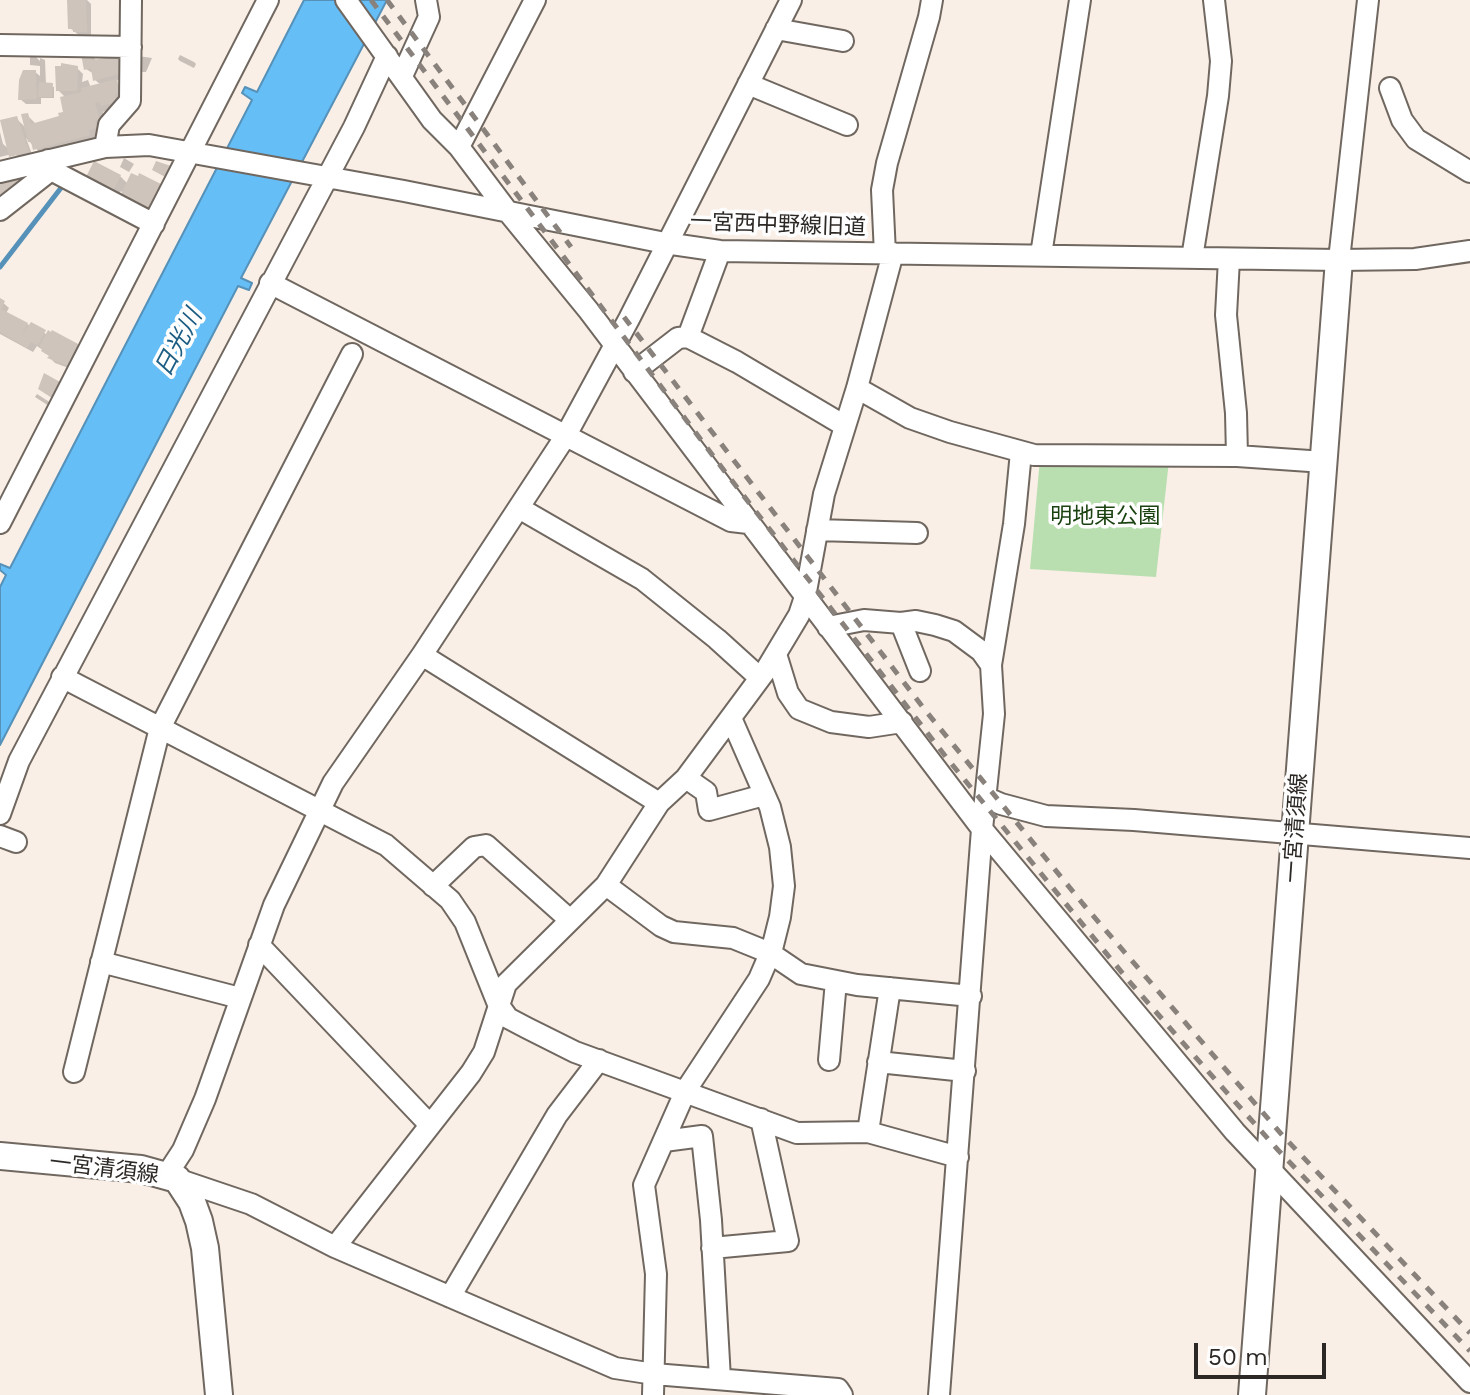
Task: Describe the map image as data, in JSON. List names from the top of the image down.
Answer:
{
  "streets": {
    "main road": ["一宮清須線"],
    "street": ["一宮西中野線旧道"]
  },
  "crossings": [
    ["一宮西中野線旧道", "一宮清須線"]
  ],
  "water": ["日光川"],
  "parks": ["明地東公園"],
  "scale_bar": "50 m"
}
